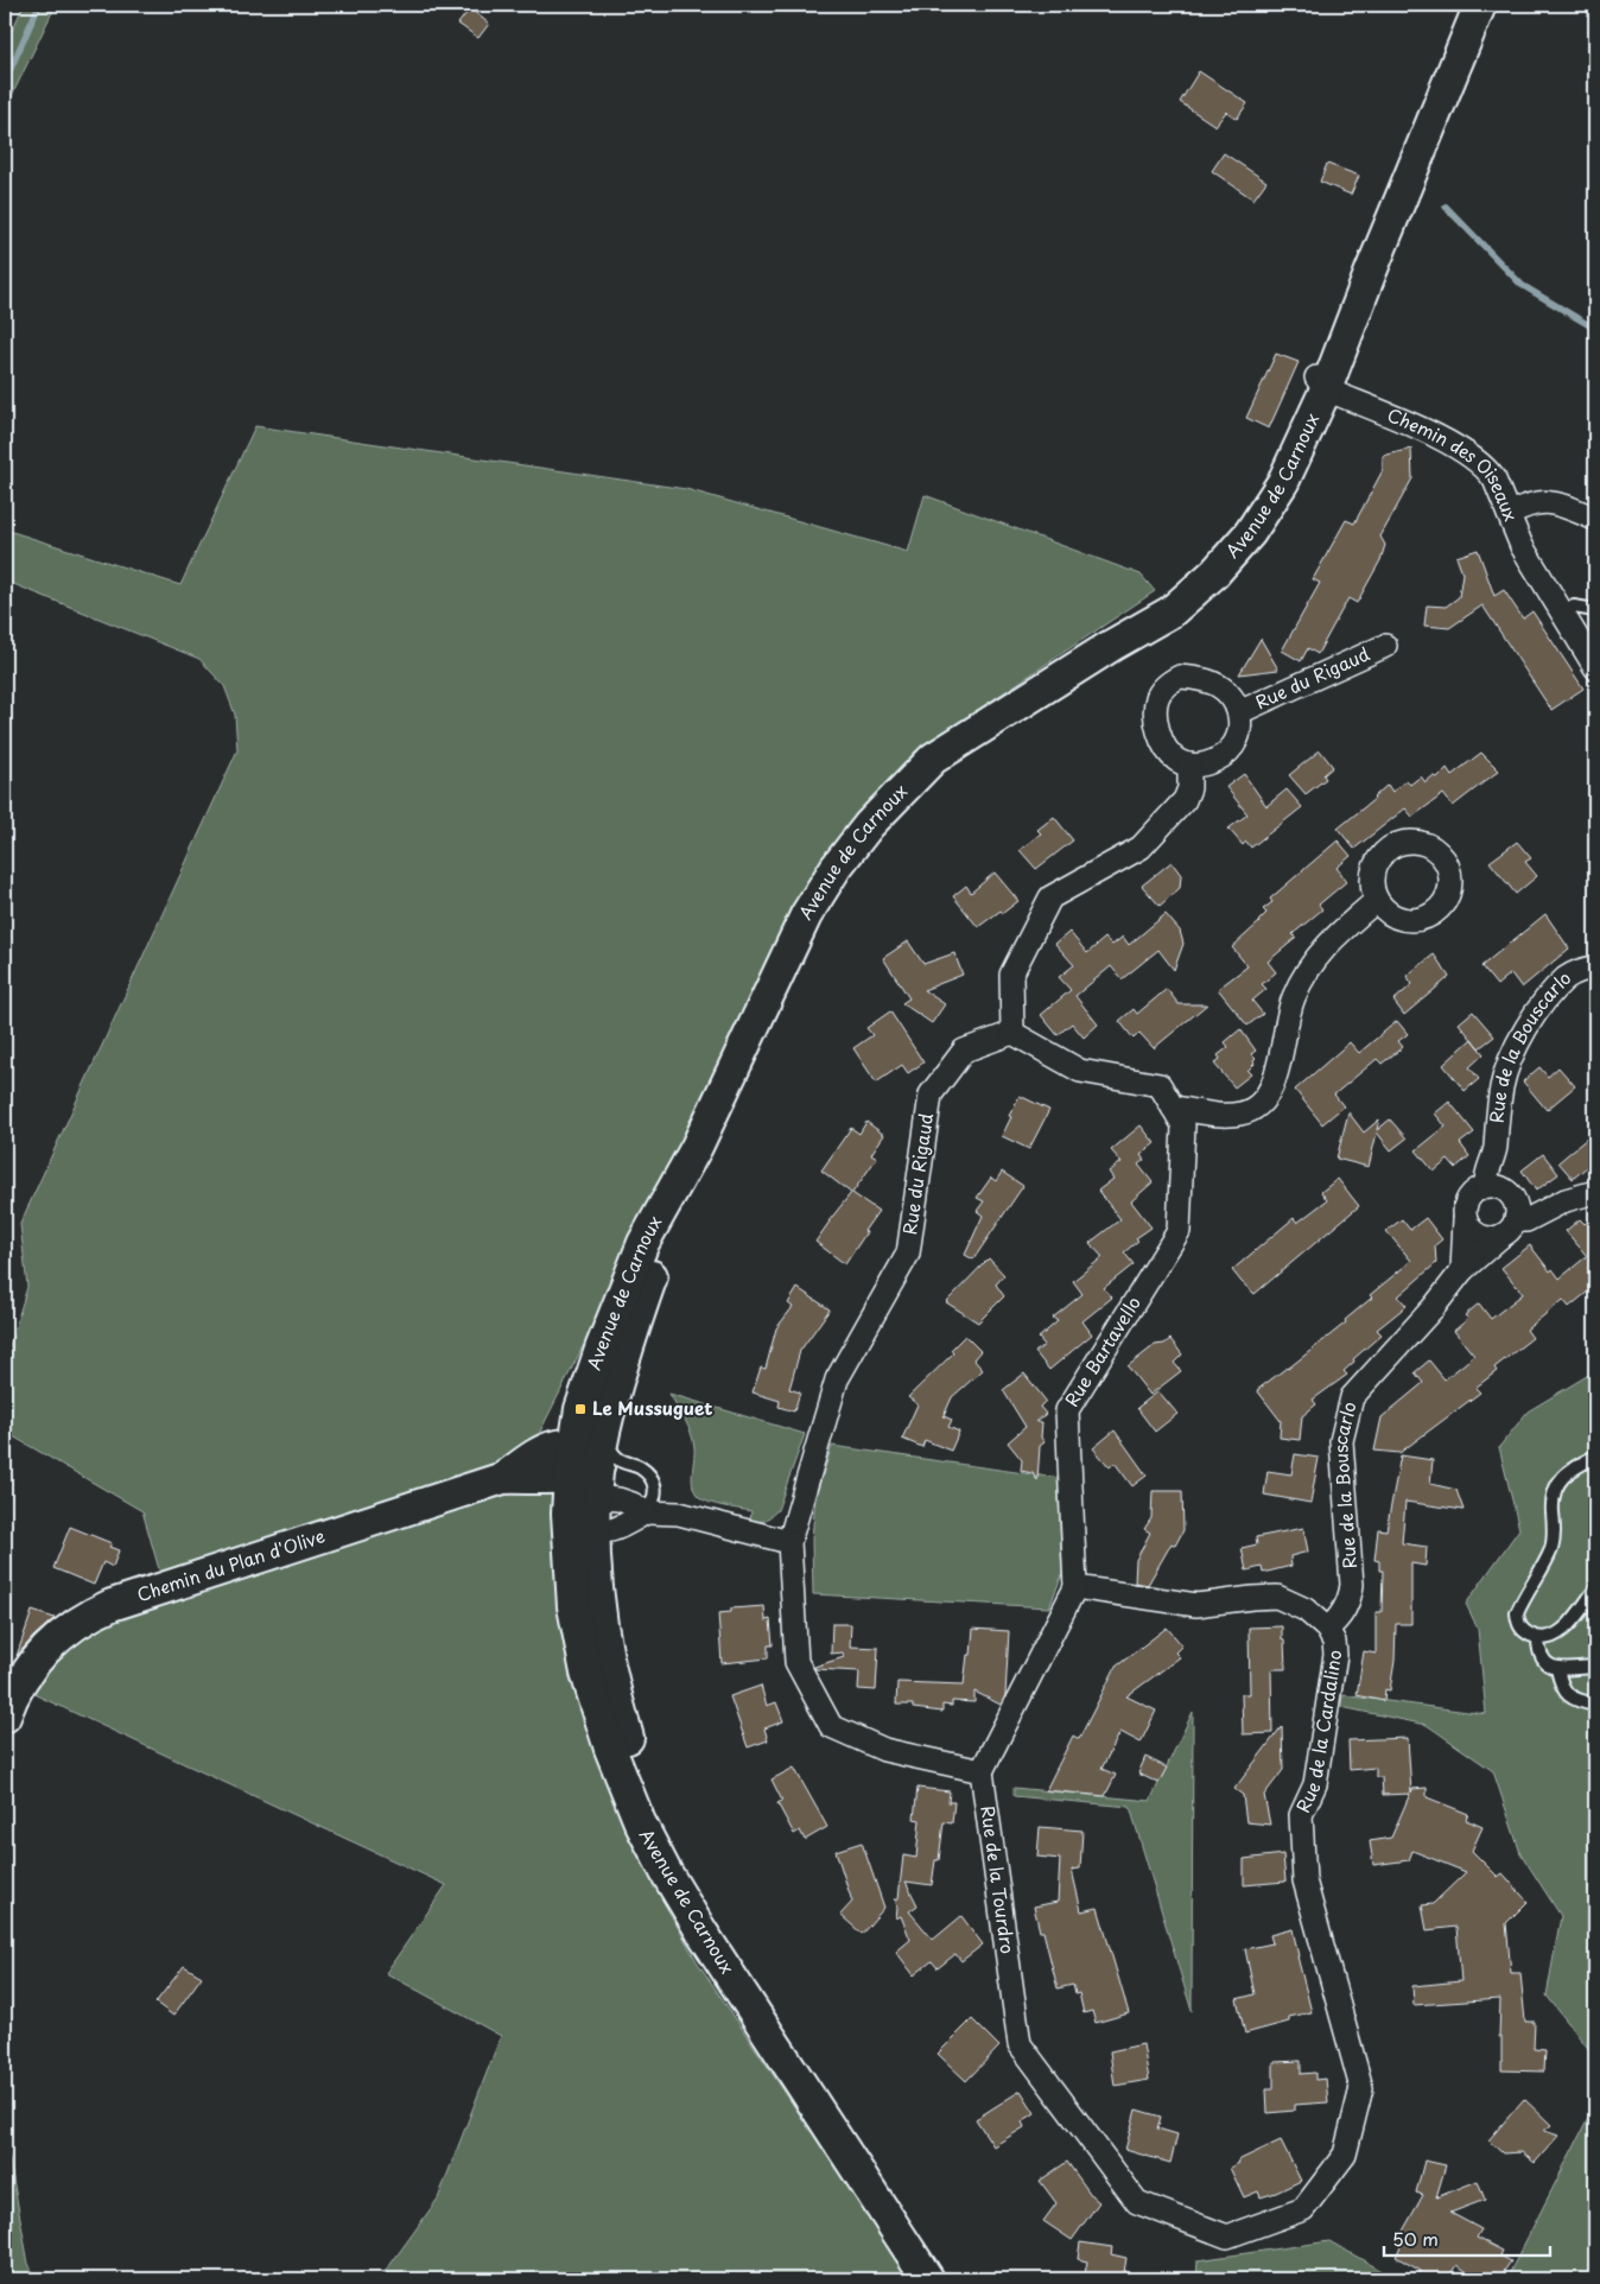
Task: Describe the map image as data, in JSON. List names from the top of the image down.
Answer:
{
  "streets": {
    "main road": ["Avenue de Carnoux", "Chemin du Plan d'Olive"],
    "street": [
      "Chemin des Oiseaux",
      "Rue du Rigaud",
      "Rue de la Bouscarlo",
      "Rue Bartavello",
      "Rue de la Cardalino",
      "Rue de la Tourdro"
    ]
  },
  "crossings": [
    ["Chemin des Oiseaux", "Avenue de Carnoux"],
    ["Avenue de Carnoux", "Chemin du Plan d'Olive"],
    ["Rue de la Bouscarlo", "Rue de la Cardalino"],
    ["Rue Bartavello", "Rue de la Cardalino"],
    ["Rue de la Cardalino", "Rue de la Tourdro"]
  ],
  "places": {
    "transit": ["Le Mussuguet"]
  },
  "scale_bar": "50 m"
}
